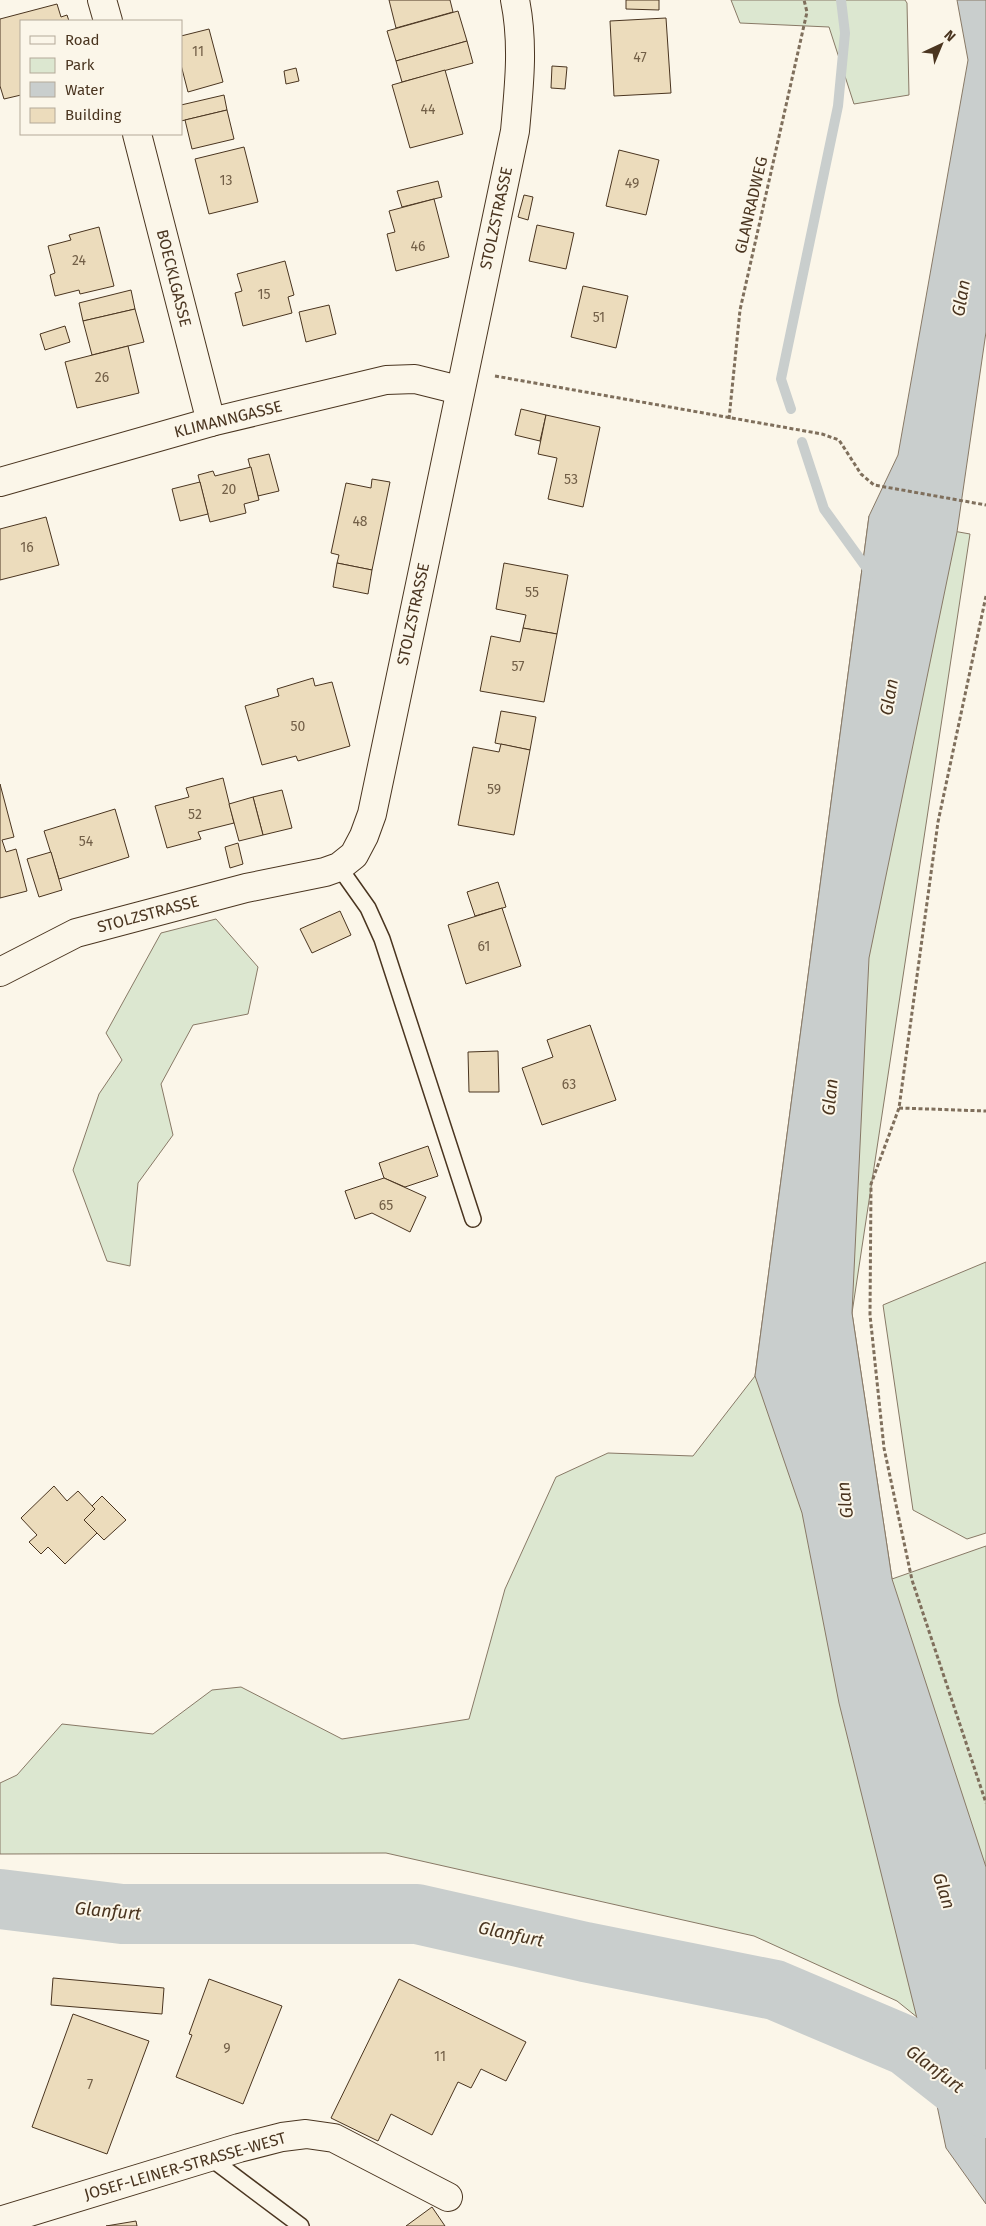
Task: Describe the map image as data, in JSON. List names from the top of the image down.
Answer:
{
  "streets": {
    "street": [
      "STOLZSTRASSE",
      "BOECKLGASSE",
      "KLIMANNGASSE",
      "JOSEF-LEINER-STRASSE-WEST"
    ],
    "path": ["GLANRADWEG"]
  },
  "crossings": [
    ["STOLZSTRASSE", "KLIMANNGASSE"],
    ["BOECKLGASSE", "KLIMANNGASSE"]
  ],
  "water": ["Glan", "Glanfurt"],
  "house_numbers": [
    "11",
    "47",
    "44",
    "13",
    "49",
    "46",
    "24",
    "15",
    "51",
    "26",
    "53",
    "20",
    "48",
    "16",
    "55",
    "57",
    "50",
    "59",
    "52",
    "54",
    "61",
    "63",
    "65",
    "9",
    "11",
    "7"
  ],
  "legend": [
    "Road",
    "Park",
    "Water",
    "Building"
  ],
  "north": "top right"
}
